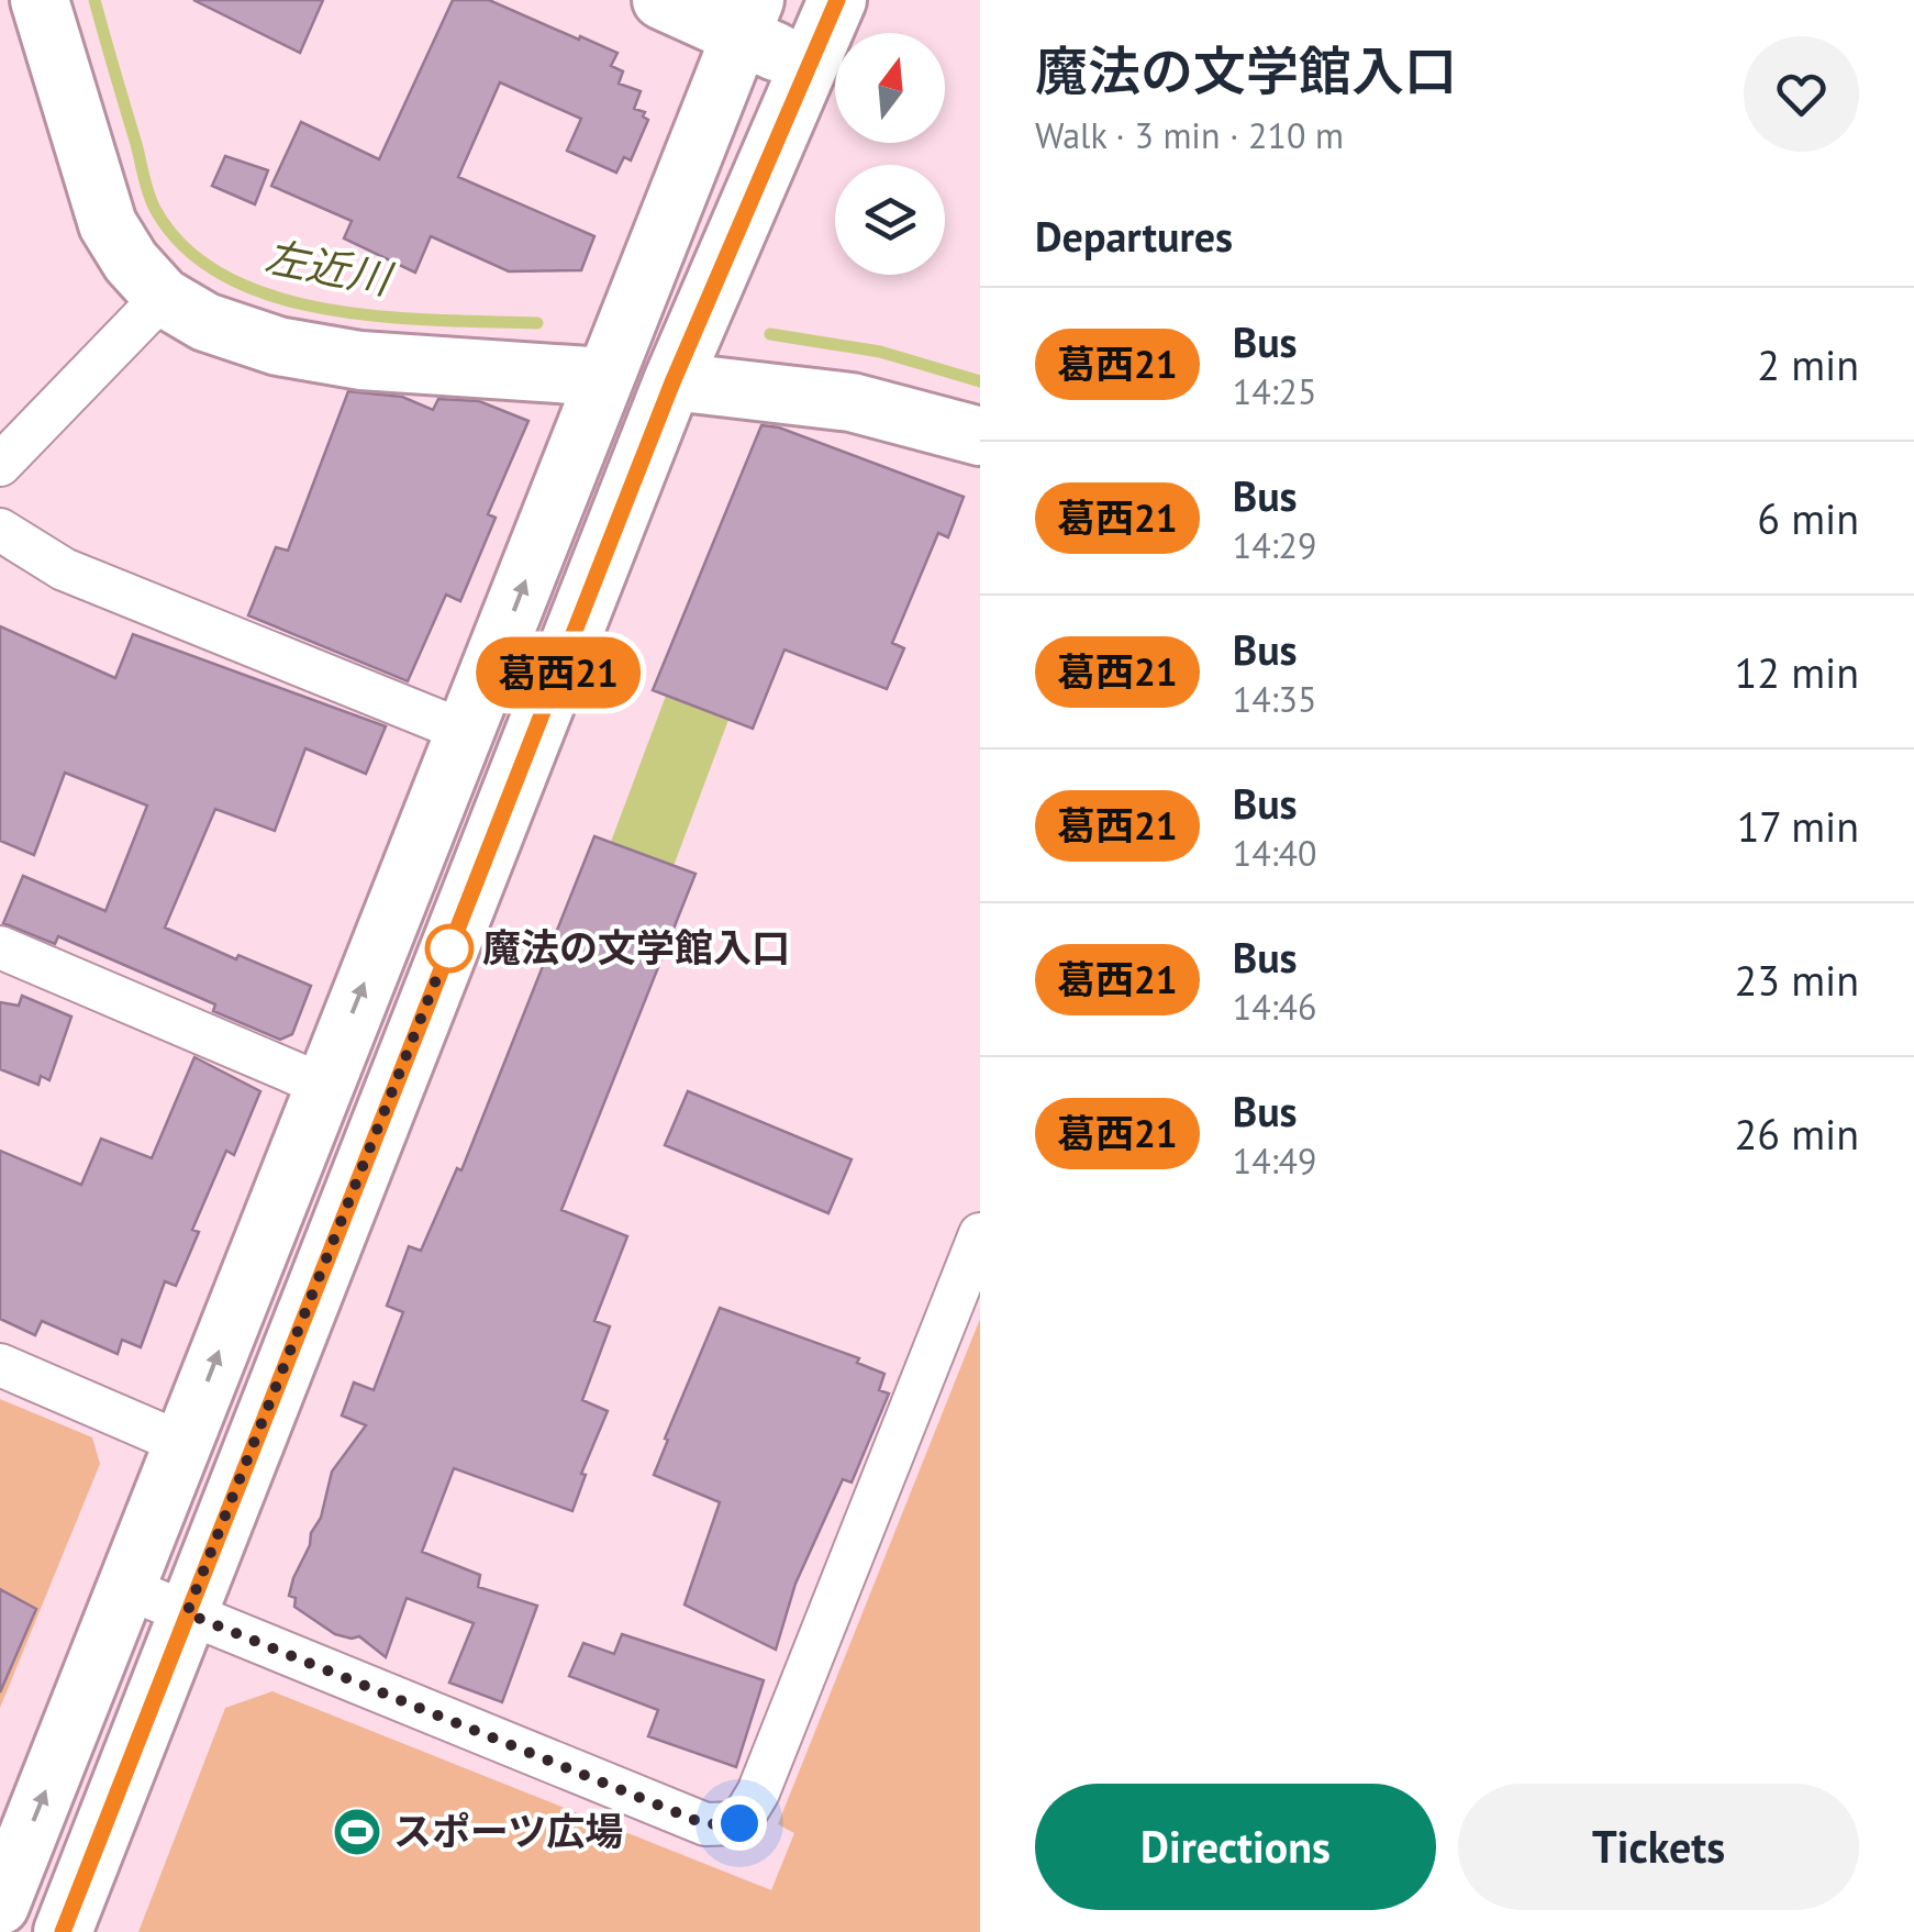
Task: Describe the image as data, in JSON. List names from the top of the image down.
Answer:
{
  "water": ["左近川"],
  "places": {
    "other": ["魔法の文学館入口"],
    "sports": ["スポーツ広場"]
  },
  "lines": ["bus line 葛西21"],
  "north": "top",
  "page": {
    "on_map": "葛西21",
    "heading": [
      ["魔法の文学館入口", "Walk · 3 min · 210 m"],
      "Departures"
    ],
    "list": [
      {
        "mark": "葛西21",
        "name": "Bus",
        "note": "14:25",
        "value": "2 min"
      },
      {
        "mark": "葛西21",
        "name": "Bus",
        "note": "14:29",
        "value": "6 min"
      },
      {
        "mark": "葛西21",
        "name": "Bus",
        "note": "14:35",
        "value": "12 min"
      },
      {
        "mark": "葛西21",
        "name": "Bus",
        "note": "14:40",
        "value": "17 min"
      },
      {
        "mark": "葛西21",
        "name": "Bus",
        "note": "14:46",
        "value": "23 min"
      },
      {
        "mark": "葛西21",
        "name": "Bus",
        "note": "14:49",
        "value": "26 min"
      }
    ],
    "buttons": ["Directions", "Tickets"]
  }
}
